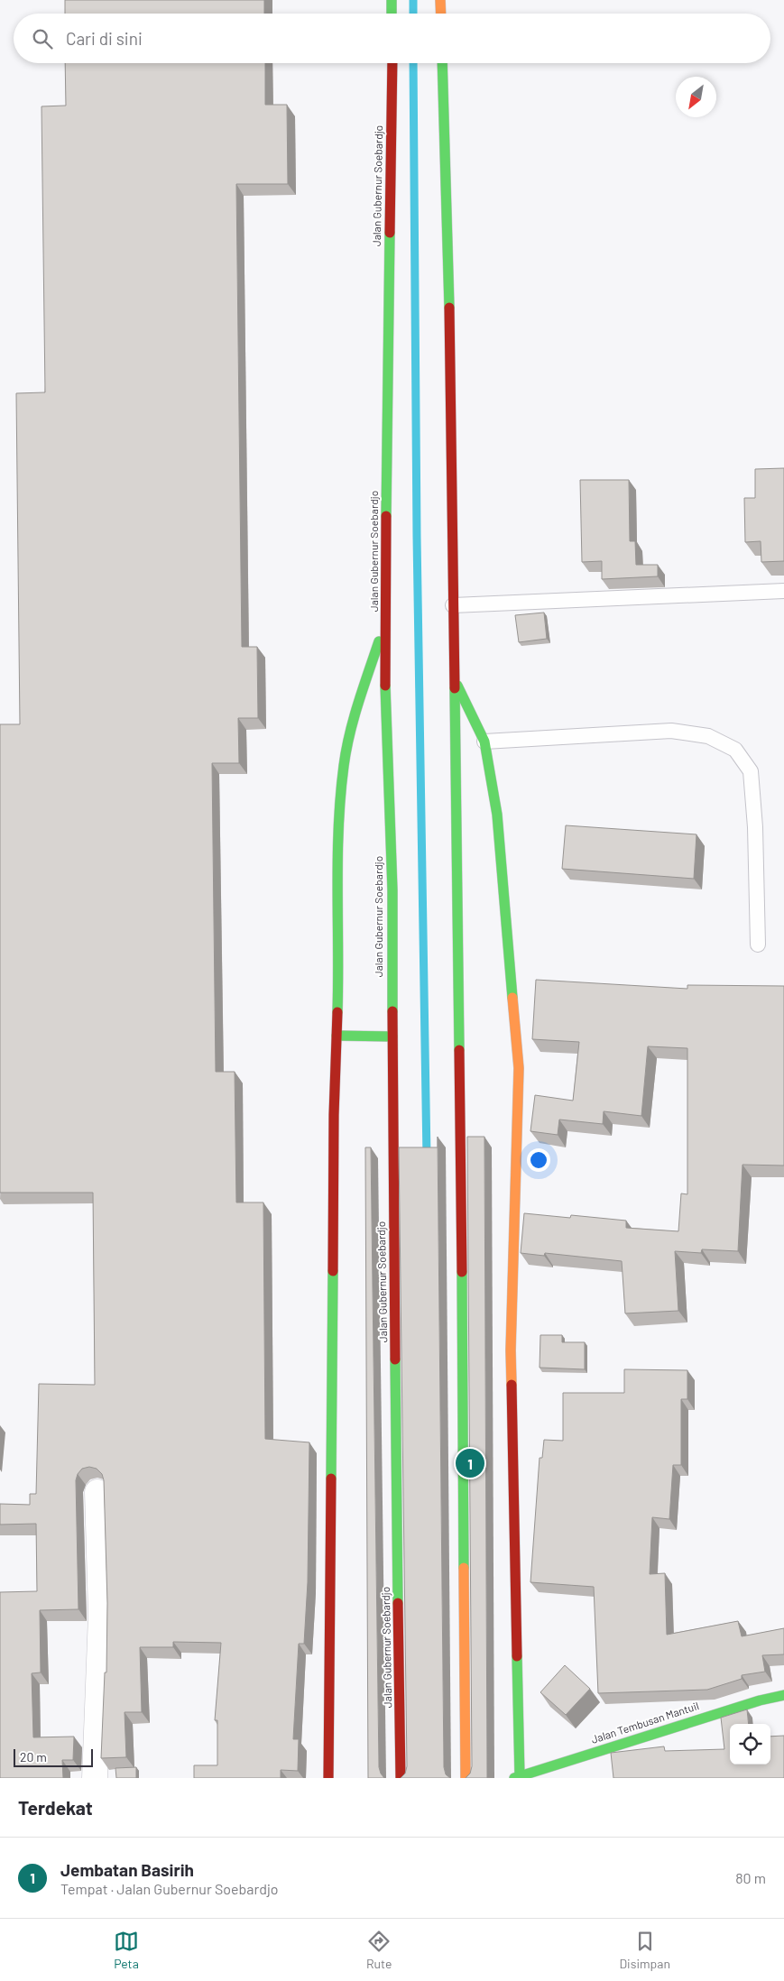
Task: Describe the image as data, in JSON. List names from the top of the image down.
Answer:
{
  "streets": {
    "main road": ["Jalan Gubernur Soebardjo", "Jalan Tembusan Mantuil"]
  },
  "scale_bar": "20 m",
  "north": "bottom left",
  "page": {
    "search": "Cari di sini",
    "pins": "1",
    "scale": "20 m",
    "heading": "Terdekat",
    "list": [
      {
        "mark": "1",
        "name": "Jembatan Basirih",
        "note": "Tempat · Jalan Gubernur Soebardjo",
        "value": "80 m"
      }
    ],
    "nav": ["Peta", "Rute", "Disimpan"]
  }
}
